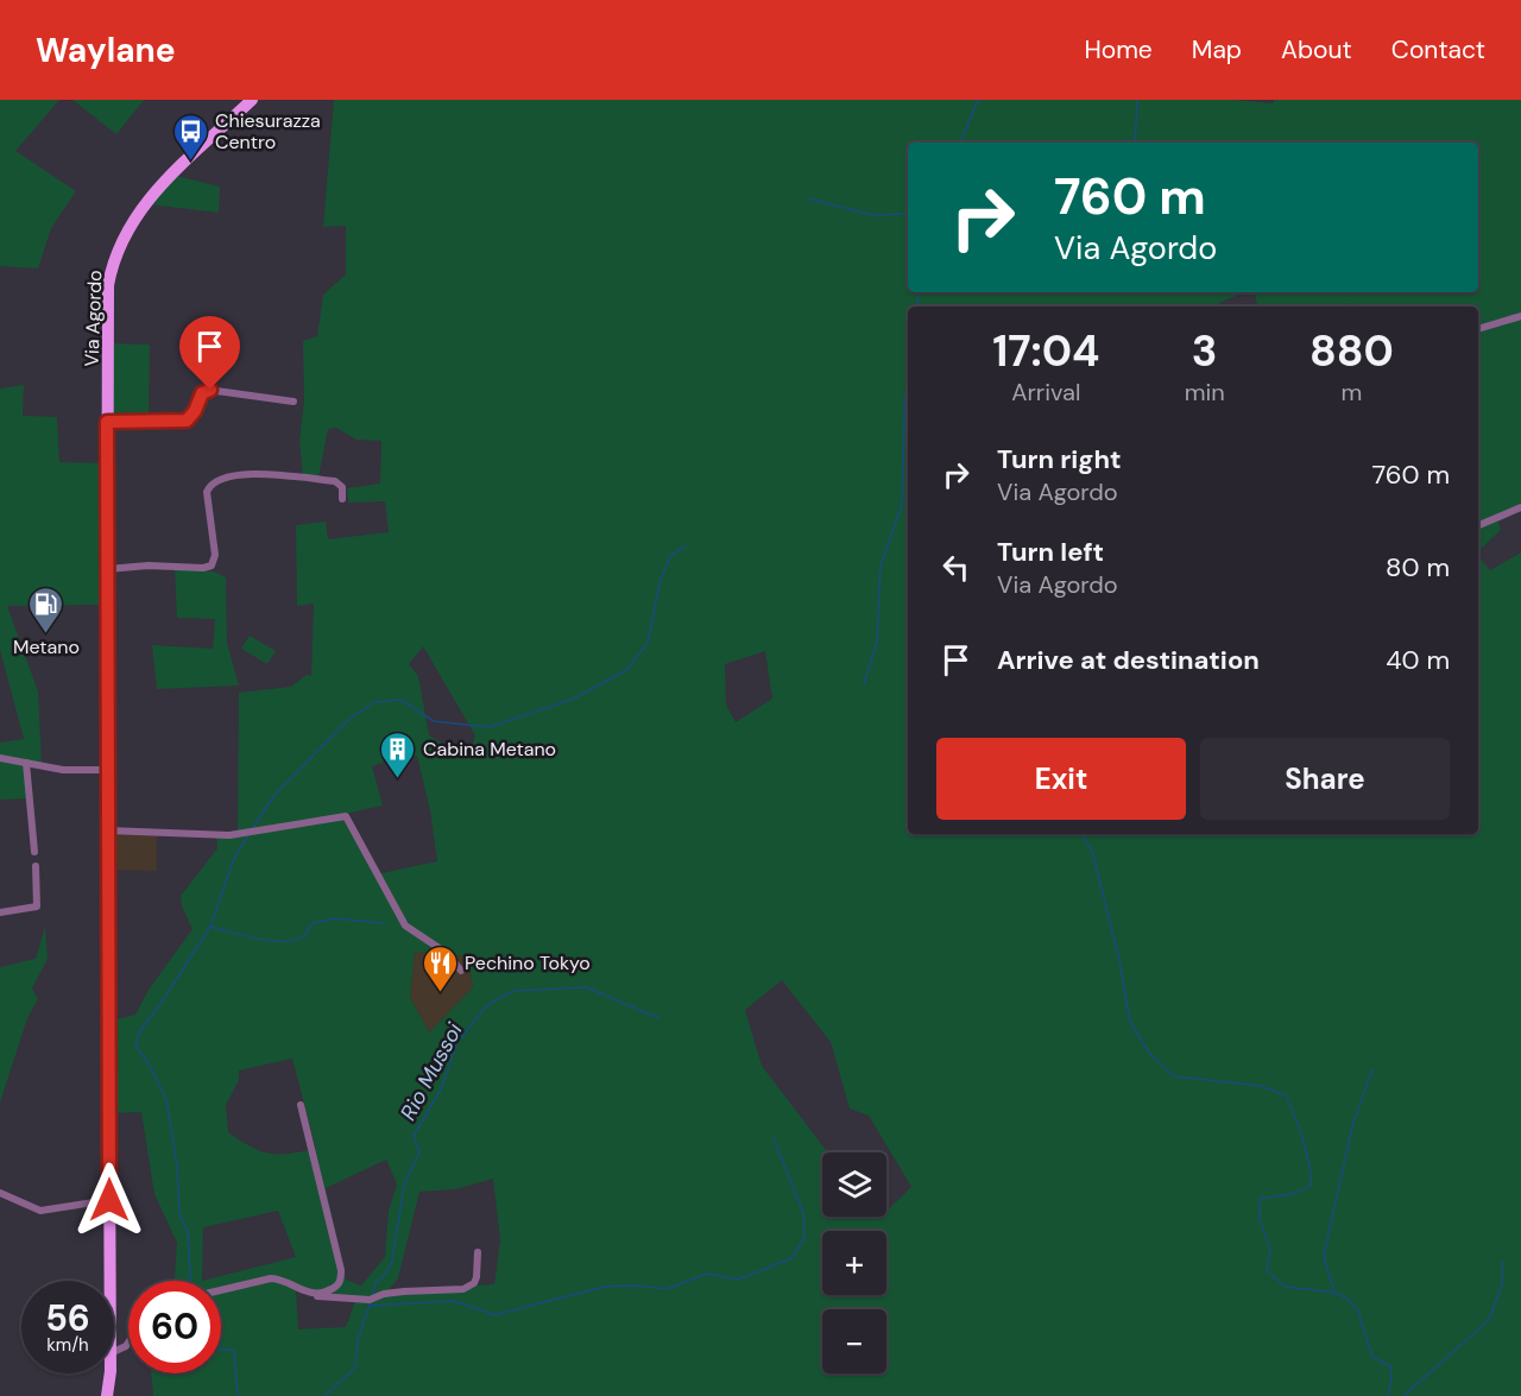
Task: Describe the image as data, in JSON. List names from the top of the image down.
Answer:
{
  "streets": {
    "main road": ["Via Agordo"]
  },
  "water": ["Rio Mussoi"],
  "places": {
    "bus stop": ["Chiesurazza Centro"],
    "fuel station": ["Metano"],
    "building": ["Cabina Metano"],
    "restaurant": ["Pechino Tokyo"]
  },
  "page": {
    "header": "Waylane",
    "nav": [
      "Home",
      "Map",
      "About",
      "Contact"
    ],
    "turn": ["760 m", "Via Agordo"],
    "eta": [
      "17:04",
      "Arrival",
      "3",
      "min",
      "880",
      "m"
    ],
    "list": [
      {
        "name": "Turn right",
        "note": "Via Agordo",
        "value": "760 m"
      },
      {
        "name": "Turn left",
        "note": "Via Agordo",
        "value": "80 m"
      },
      {
        "name": "Arrive at destination",
        "value": "40 m"
      }
    ],
    "buttons": ["Exit", "Share"],
    "map_buttons": ["+", "−"],
    "speed": "56 km/h",
    "limit": "60"
  }
}
